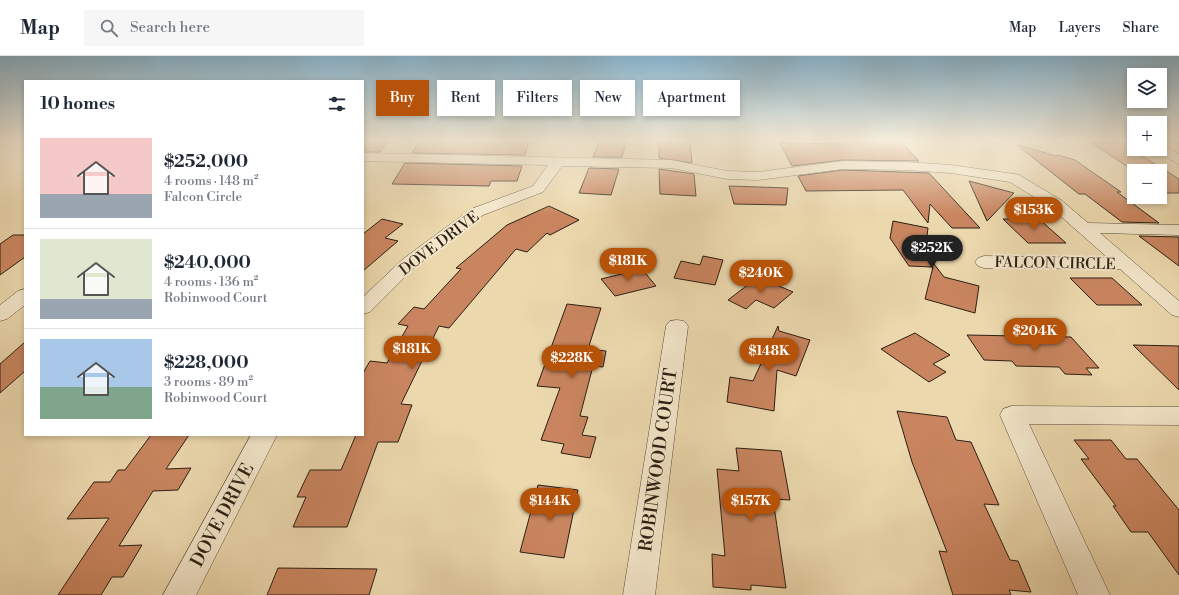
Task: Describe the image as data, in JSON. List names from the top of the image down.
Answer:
{
  "streets": {
    "street": ["DOVE DRIVE", "FALCON CIRCLE", "ROBINWOOD COURT"]
  },
  "page": {
    "header": "Map",
    "search": "Search here",
    "nav": ["Map", "Layers", "Share"],
    "map_buttons": ["+", "−"],
    "chip": [
      "Buy",
      "Rent",
      "Filters",
      "New",
      "Apartment"
    ],
    "heading": "10 homes",
    "list": [
      {
        "name": "$252,000",
        "note": "4 rooms · 148 m² · Falcon Circle"
      },
      {
        "name": "$240,000",
        "note": "4 rooms · 136 m² · Robinwood Court"
      },
      {
        "name": "$228,000",
        "note": "3 rooms · 89 m² · Robinwood Court"
      }
    ],
    "price": [
      "$153K",
      "$252K",
      "$181K",
      "$240K",
      "$204K",
      "$181K",
      "$148K",
      "$228K",
      "$144K",
      "$157K"
    ]
  }
}
